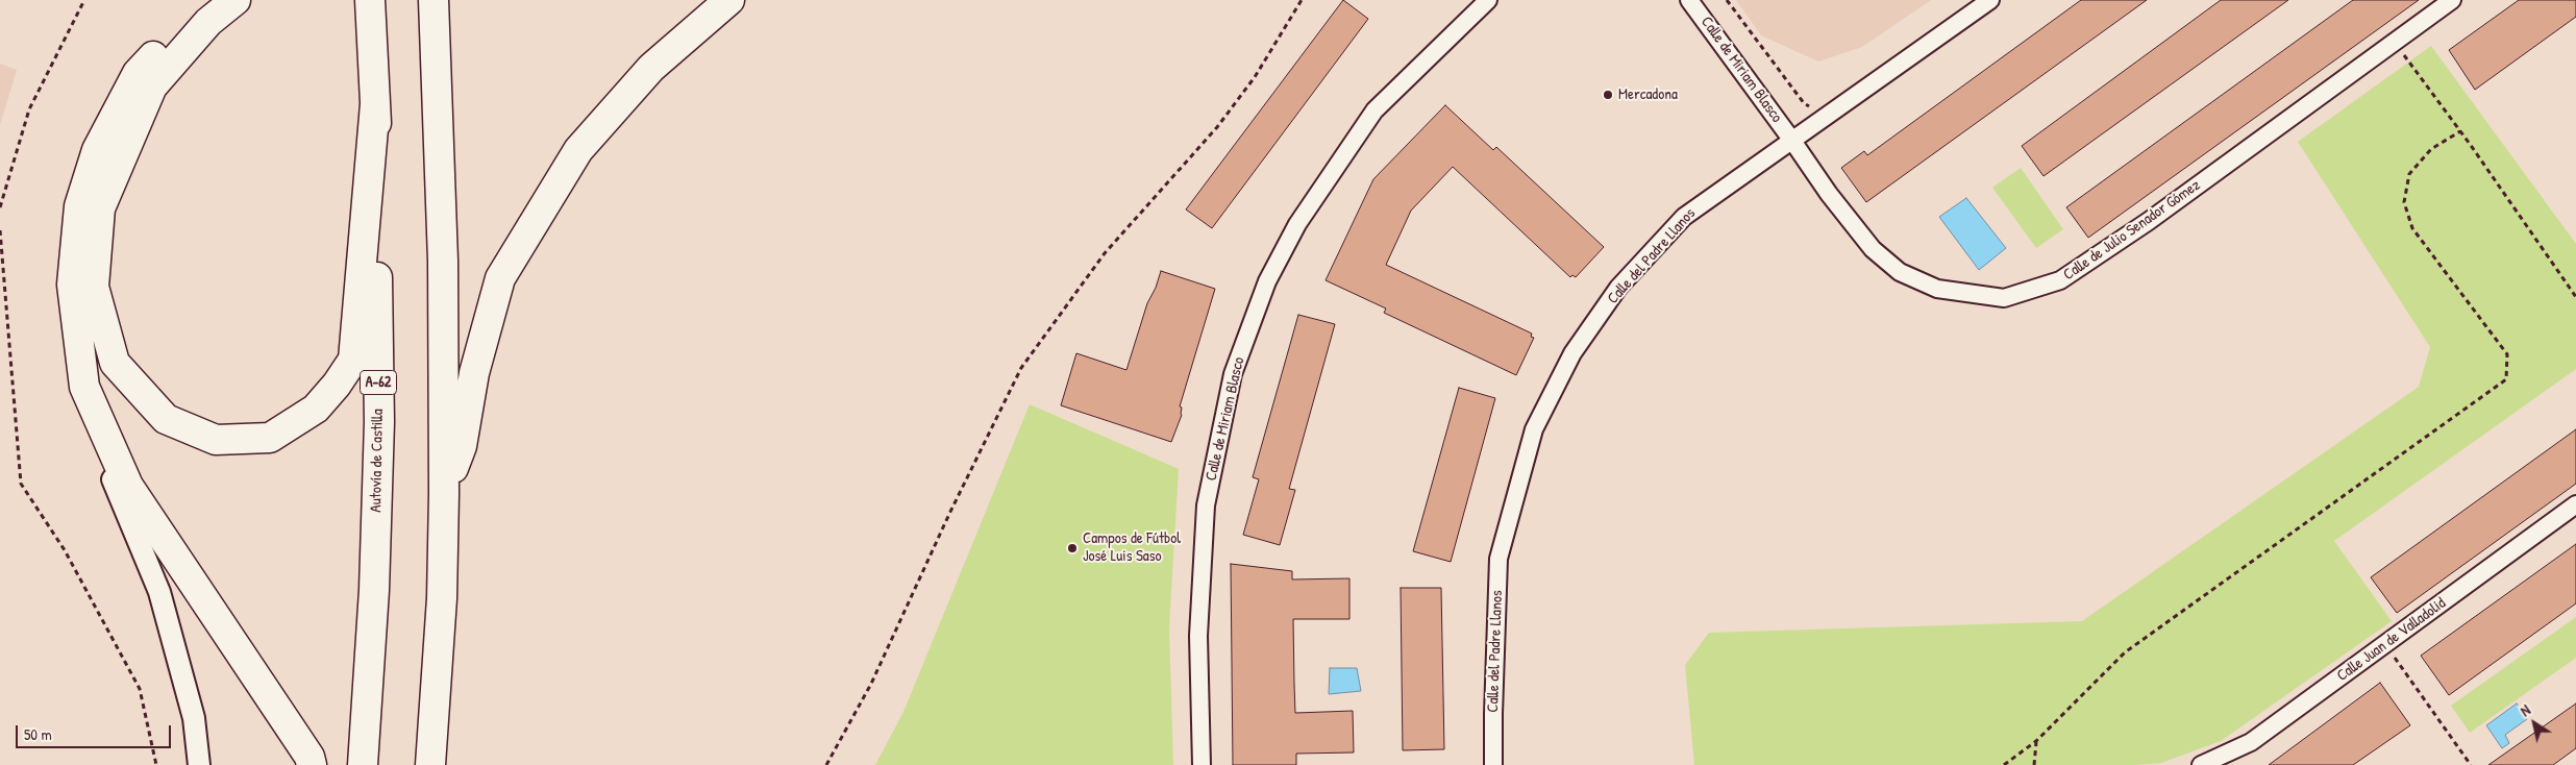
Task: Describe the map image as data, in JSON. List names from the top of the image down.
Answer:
{
  "streets": {
    "highway": ["A-62", "Autovía de Castilla"],
    "street": [
      "Calle de Miriam Blasco",
      "Calle de Julio Senador Gómez",
      "Calle del Padre Llanos",
      "Calle Juan de Valladolid"
    ]
  },
  "crossings": [
    ["Calle de Miriam Blasco", "Calle de Julio Senador Gómez"],
    ["Calle de Miriam Blasco", "Calle del Padre Llanos"],
    ["Calle de Julio Senador Gómez", "Calle del Padre Llanos"]
  ],
  "places": ["Mercadona", "Campos de Fútbol José Luis Saso"],
  "scale_bar": "50 m",
  "north": "top left"
}
